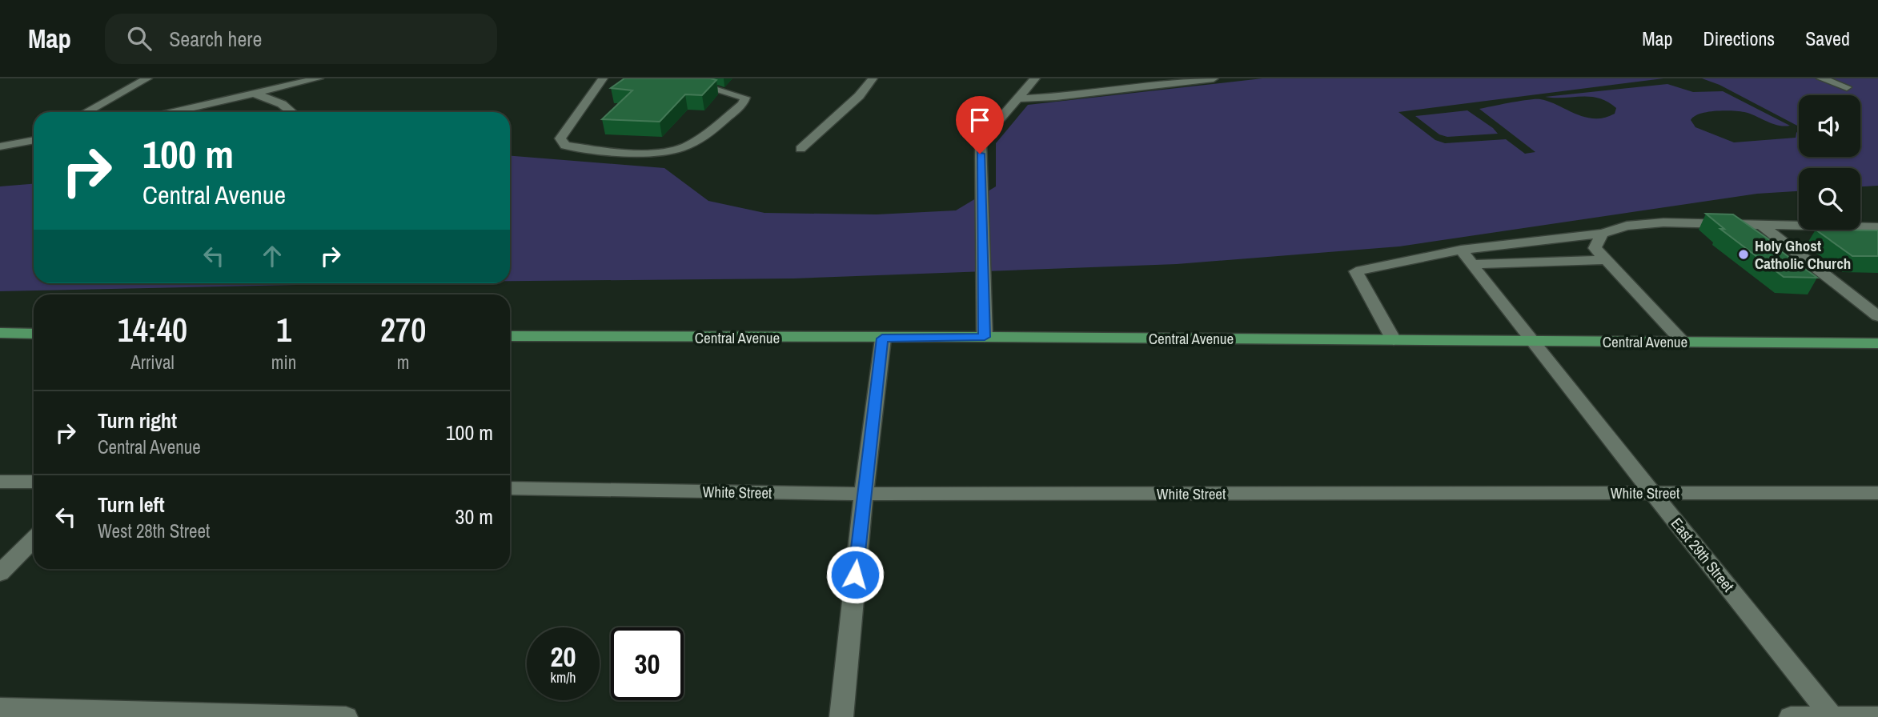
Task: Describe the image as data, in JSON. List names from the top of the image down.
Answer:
{
  "streets": {
    "main road": ["Central Avenue"],
    "street": ["White Street", "East 29th Street"]
  },
  "crossings": [
    ["Central Avenue", "East 29th Street"],
    ["White Street", "East 29th Street"]
  ],
  "places": ["Holy Ghost Catholic Church"],
  "page": {
    "header": "Map",
    "search": "Search here",
    "nav": ["Map", "Directions", "Saved"],
    "turn": ["100 m", "Central Avenue"],
    "eta": [
      "14:40",
      "Arrival",
      "1",
      "min",
      "270",
      "m"
    ],
    "list": [
      {
        "name": "Turn right",
        "note": "Central Avenue",
        "value": "100 m"
      },
      {
        "name": "Turn left",
        "note": "West 28th Street",
        "value": "30 m"
      }
    ],
    "speed": "20 km/h",
    "limit": "30"
  }
}
